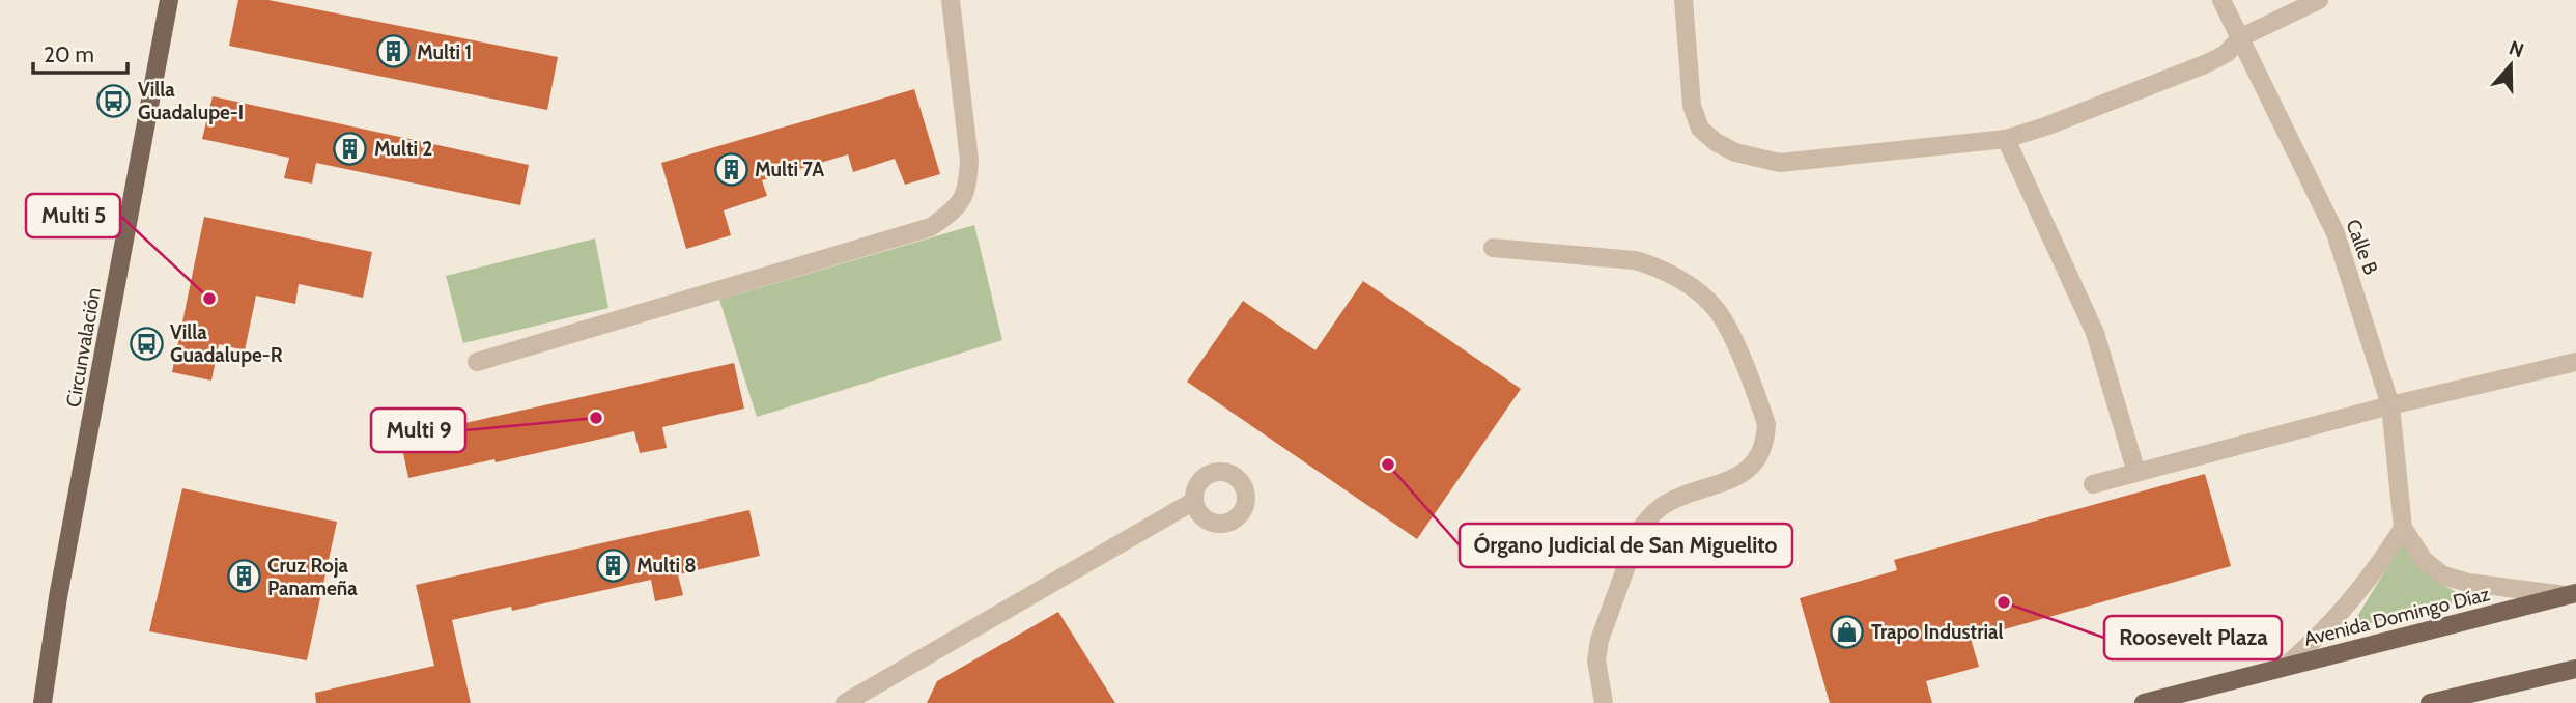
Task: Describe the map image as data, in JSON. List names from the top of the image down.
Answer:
{
  "streets": {
    "main road": ["Circunvalación", "Avenida Domingo Díaz"],
    "street": ["Calle B"]
  },
  "crossings": [
    ["Calle B", "Avenida Domingo Díaz"]
  ],
  "places": {
    "building": [
      "Multi 1",
      "Multi 2",
      "Multi 7A",
      "Multi 8",
      "Cruz Roja Panameña"
    ],
    "bus stop": ["Villa Guadalupe-I", "Villa Guadalupe-R"],
    "other": [
      "Multi 5",
      "Multi 9",
      "Órgano Judicial de San Miguelito",
      "Roosevelt Plaza"
    ],
    "shop": ["Trapo Industrial"]
  },
  "scale_bar": "20 m",
  "north": "top"
}
